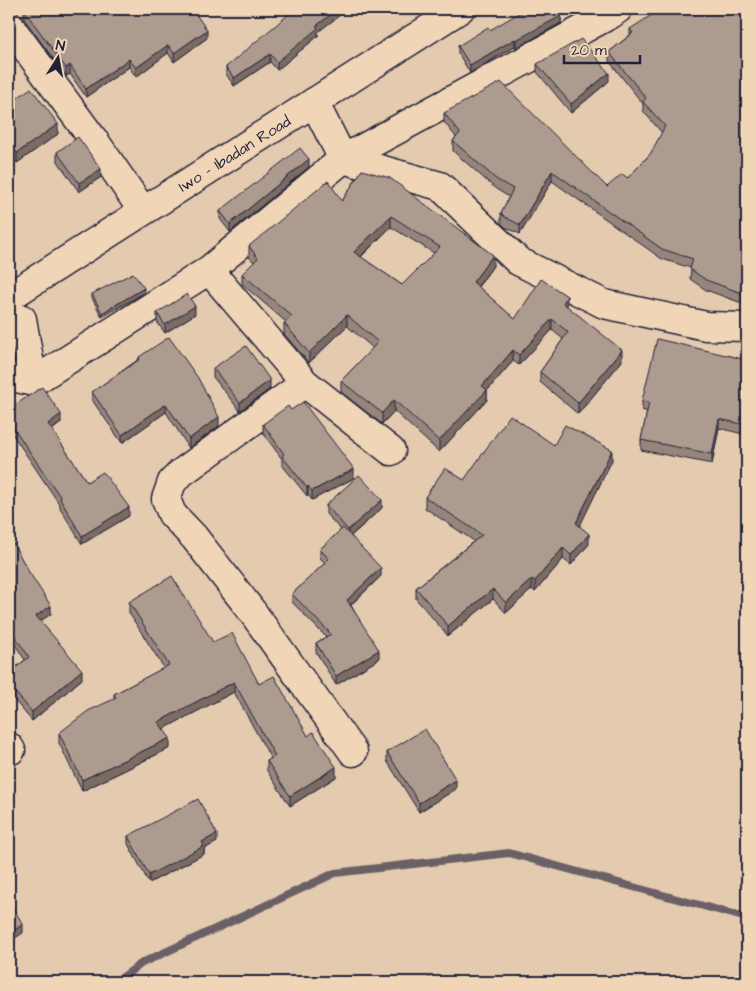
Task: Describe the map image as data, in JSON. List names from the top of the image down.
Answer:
{
  "streets": {
    "street": ["Iwo - Ibadan Road"]
  },
  "scale_bar": "20 m",
  "north": "top"
}
